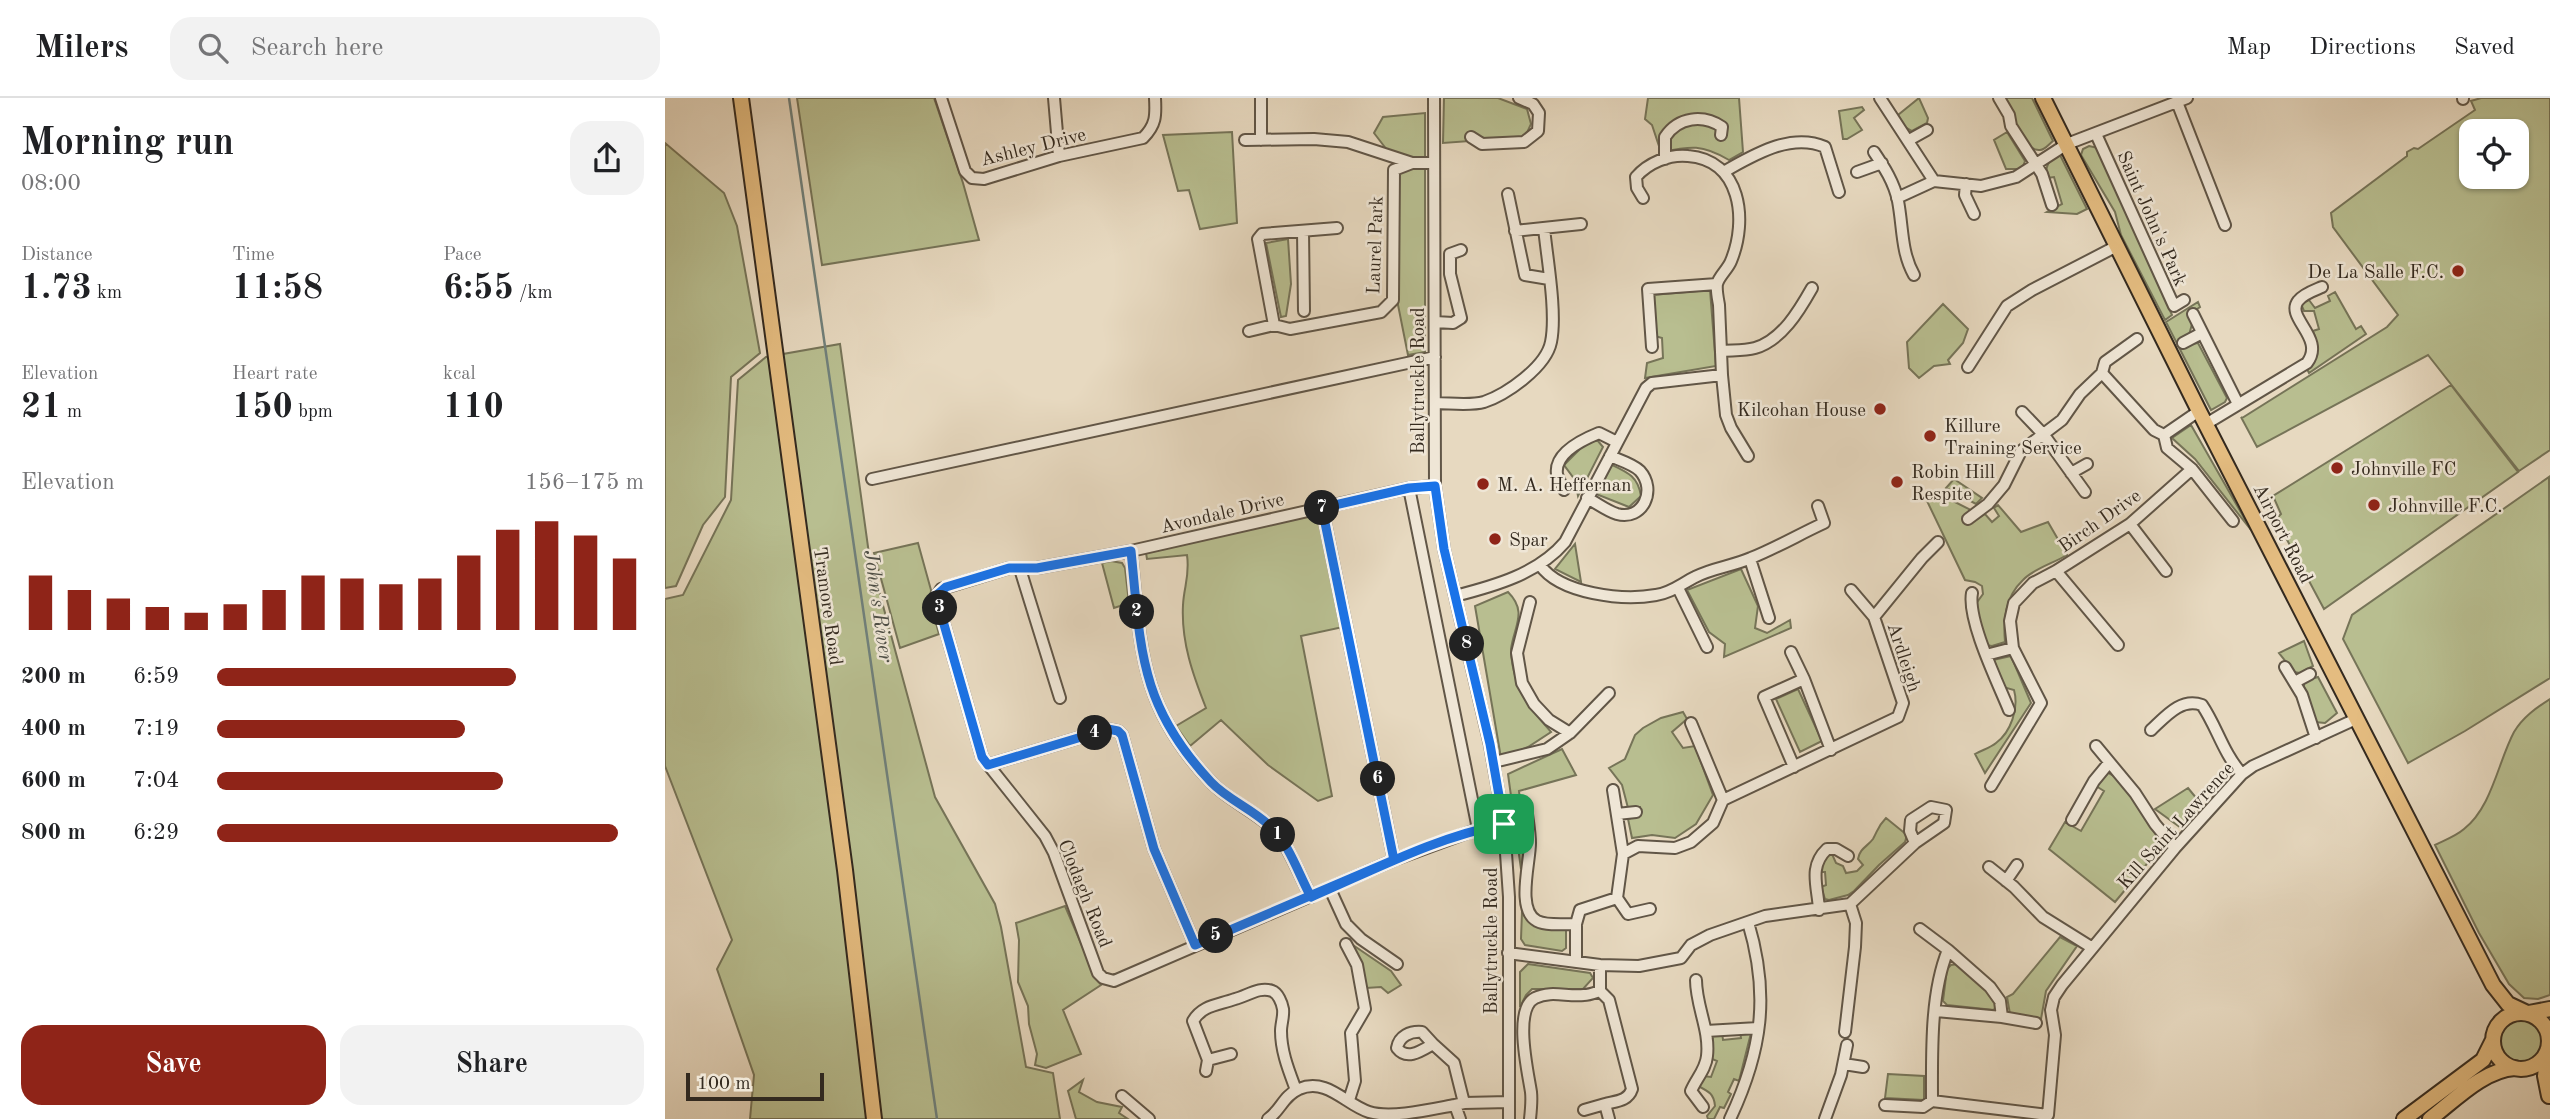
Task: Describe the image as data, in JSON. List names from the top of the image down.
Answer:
{
  "streets": {
    "main road": ["Airport Road", "Tramore Road"],
    "street": [
      "Ashley Drive",
      "Saint John's Park",
      "Laurel Park",
      "Ballytruckle Road",
      "Avondale Drive",
      "Birch Drive",
      "Ardleigh",
      "Kill Saint Lawrence",
      "Clodagh Road"
    ]
  },
  "crossings": [
    ["Saint John's Park", "Airport Road"],
    ["Ballytruckle Road", "Avondale Drive"],
    ["Avondale Drive", "Clodagh Road"],
    ["Airport Road", "Kill Saint Lawrence"]
  ],
  "water": ["John's River"],
  "places": [
    "De La Salle F.C.",
    "Kilcohan House",
    "Killure Training Service",
    "Johnville FC",
    "Robin Hill Respite",
    "M. A. Heffernan",
    "Johnville F.C.",
    "Spar"
  ],
  "scale_bar": "100 m",
  "page": {
    "header": "Milers",
    "search": "Search here",
    "nav": ["Map", "Directions", "Saved"],
    "heading": ["Morning run", "08:00"],
    "stats": [
      ["Distance", "1.73 km"],
      ["Time", "11:58"],
      ["Pace", "6:55 /km"],
      ["Elevation", "21 m"],
      ["Heart rate", "150 bpm"],
      ["kcal", "110"]
    ],
    "chart": ["Elevation", "156–175 m"],
    "pins": [
      "7",
      "3",
      "2",
      "8",
      "4",
      "6",
      "1",
      "5"
    ],
    "list": [
      {
        "name": "200 m",
        "note": "6:59"
      },
      {
        "name": "400 m",
        "note": "7:19"
      },
      {
        "name": "600 m",
        "note": "7:04"
      },
      {
        "name": "800 m",
        "note": "6:29"
      }
    ],
    "buttons": ["Save", "Share"],
    "scale": "100 m"
  }
}
